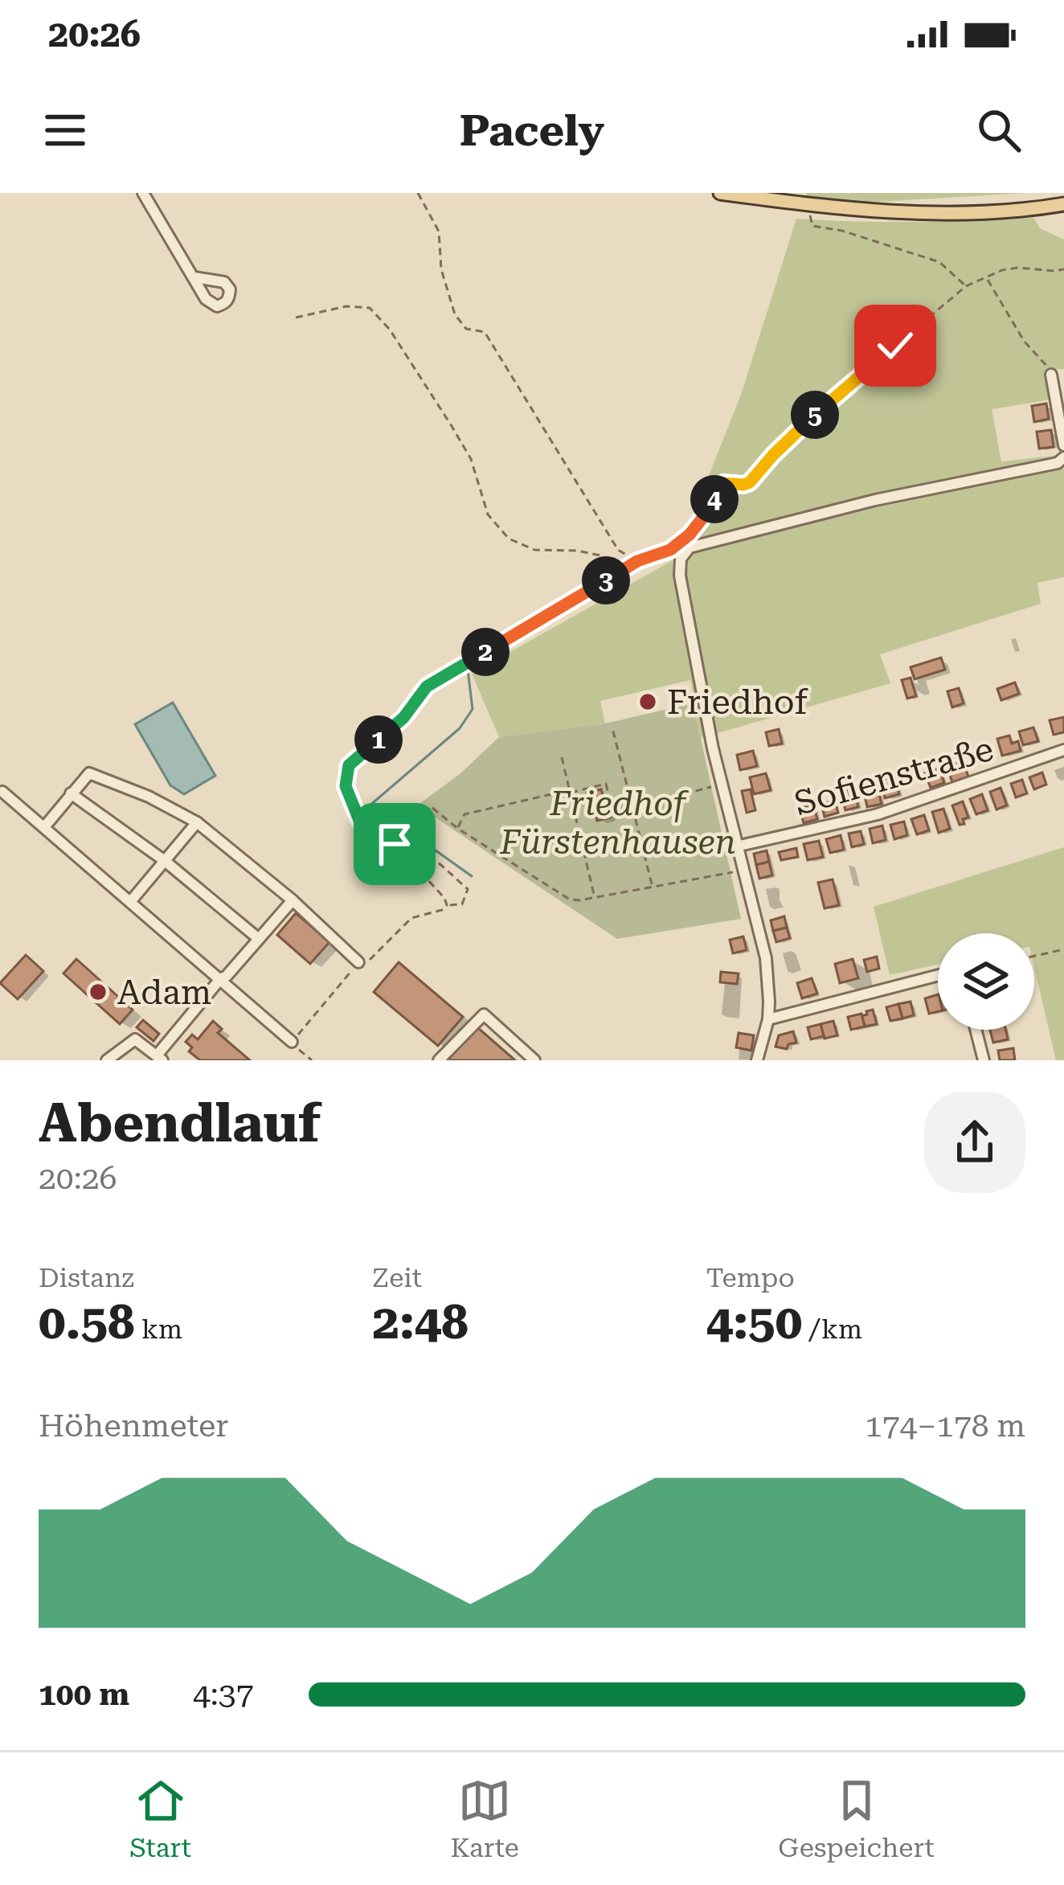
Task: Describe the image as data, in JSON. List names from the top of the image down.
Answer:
{
  "streets": {
    "street": ["Sofienstraße"]
  },
  "parks": ["Friedhof Fürstenhausen"],
  "places": ["Friedhof", "Adam"],
  "page": {
    "status": "20:26",
    "header": "Pacely",
    "pins": [
      "5",
      "4",
      "3",
      "2",
      "1"
    ],
    "heading": ["Abendlauf", "20:26"],
    "stats": [
      ["Distanz", "0.58 km"],
      ["Zeit", "2:48"],
      ["Tempo", "4:50 /km"]
    ],
    "chart": ["Höhenmeter", "174–178 m"],
    "list": [
      {
        "name": "100 m",
        "note": "4:37"
      }
    ],
    "tabs": ["Start", "Karte", "Gespeichert"]
  }
}
